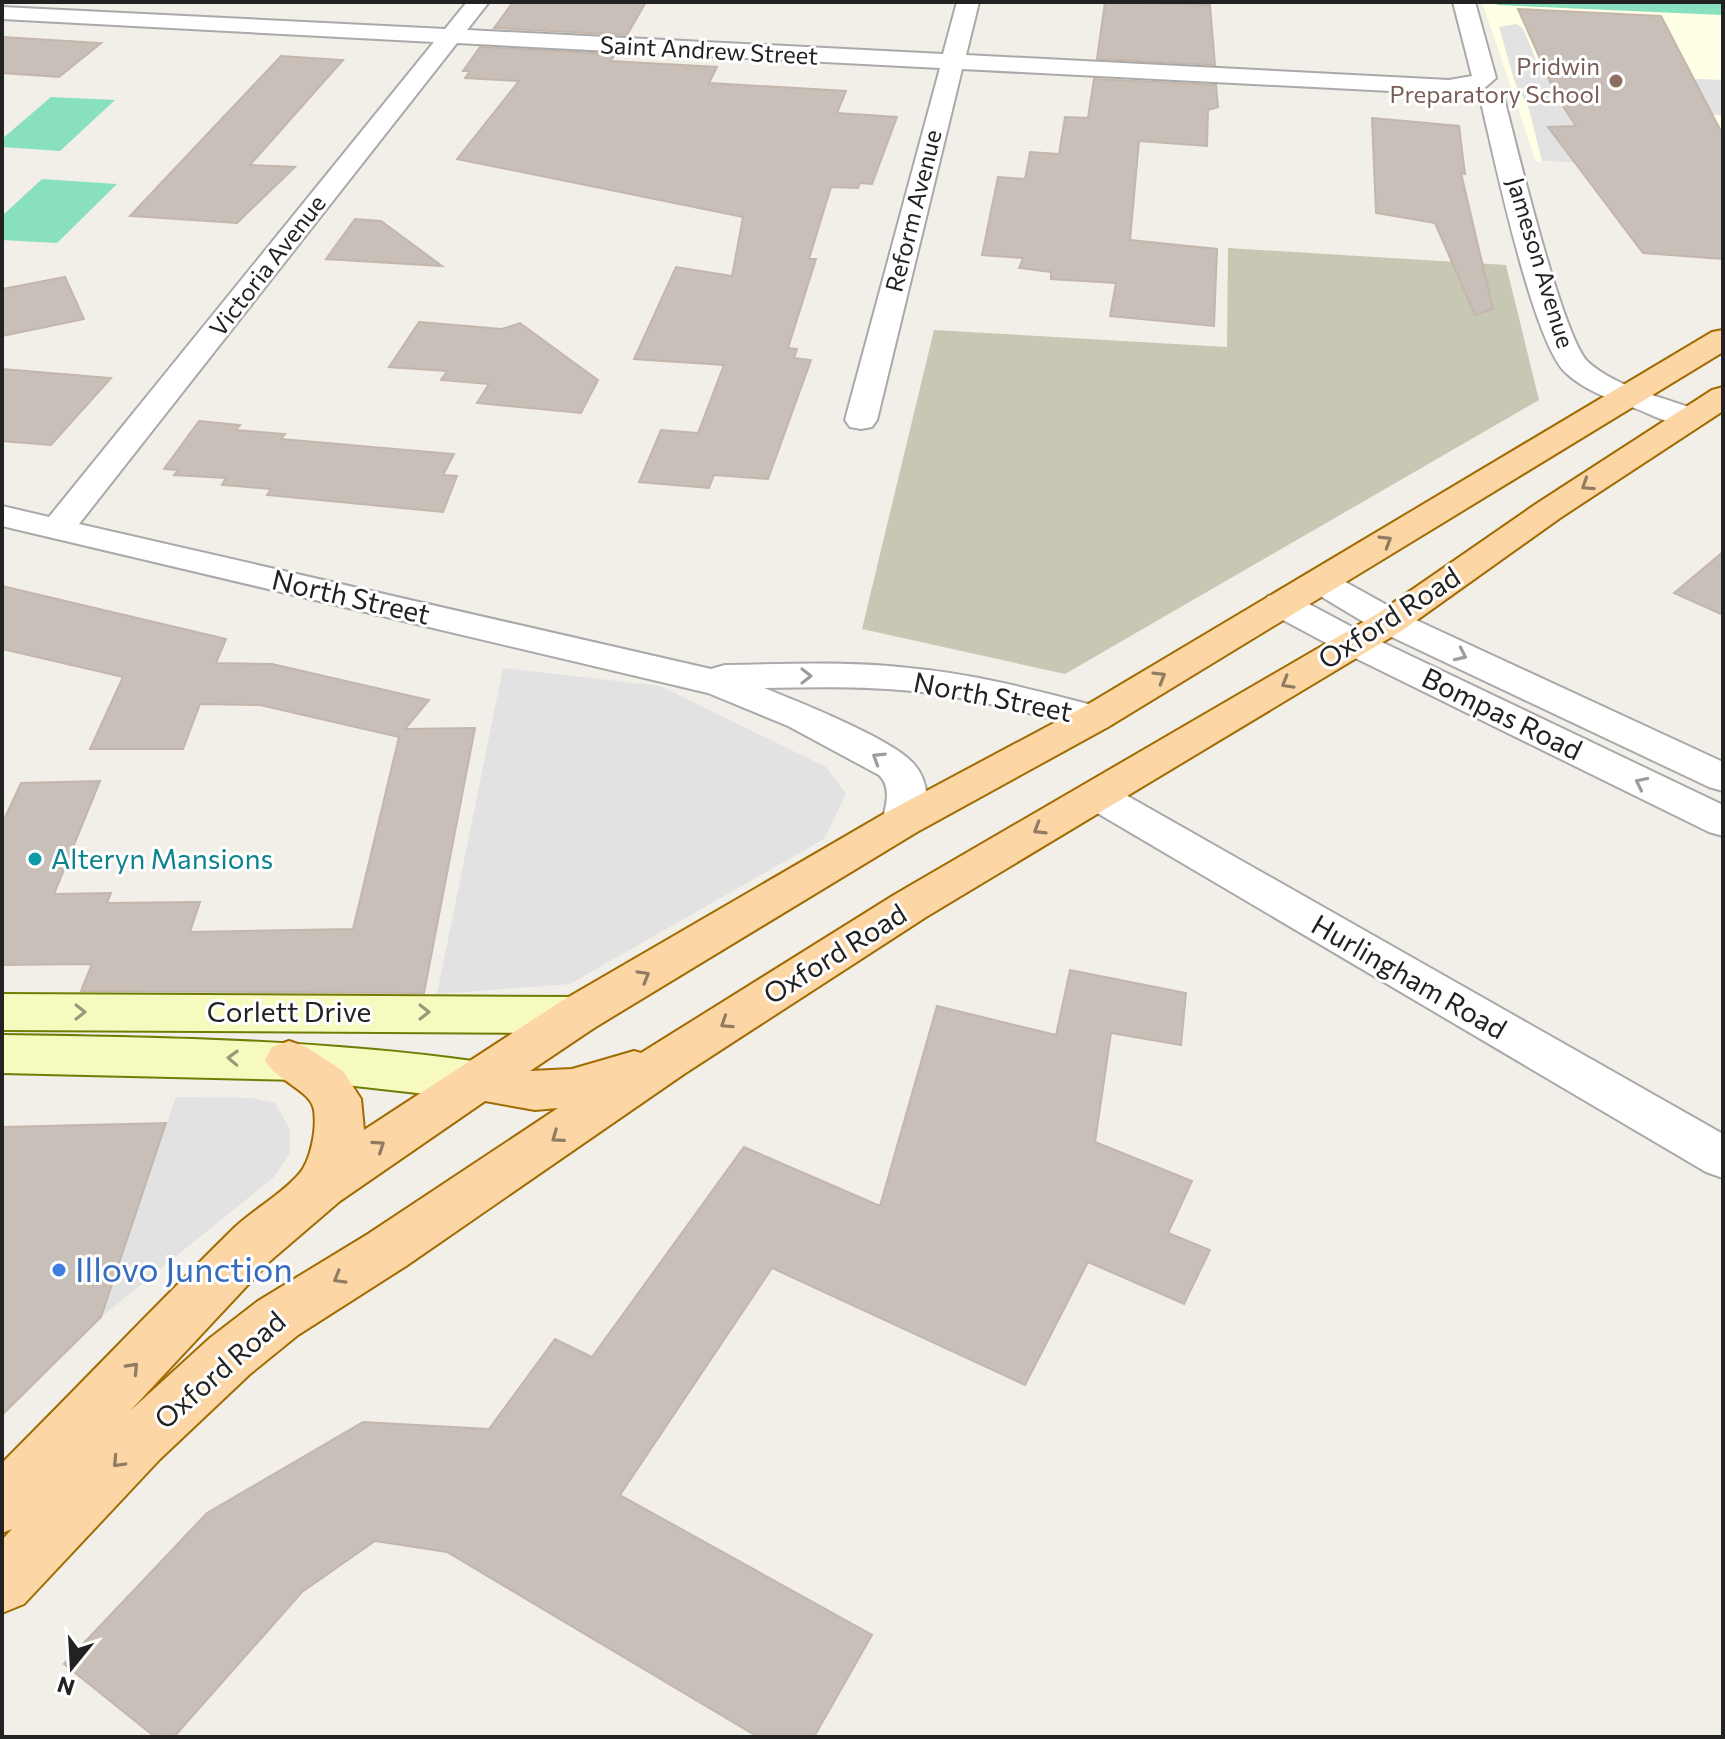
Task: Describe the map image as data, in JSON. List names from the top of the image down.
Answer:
{
  "streets": {
    "main road": ["Oxford Road", "Corlett Drive"],
    "street": [
      "Saint Andrew Street",
      "Reform Avenue",
      "Jameson Avenue",
      "Victoria Avenue",
      "North Street",
      "Bompas Road",
      "Hurlingham Road"
    ]
  },
  "crossings": [
    ["Saint Andrew Street", "Reform Avenue"],
    ["Saint Andrew Street", "Victoria Avenue"],
    ["Jameson Avenue", "Oxford Road"],
    ["Victoria Avenue", "North Street"],
    ["North Street", "Oxford Road"],
    ["Oxford Road", "Bompas Road"],
    ["Oxford Road", "Hurlingham Road"],
    ["Oxford Road", "Corlett Drive"]
  ],
  "places": ["Pridwin Preparatory School", "Alteryn Mansions", "Illovo Junction"],
  "north": "bottom"
}
